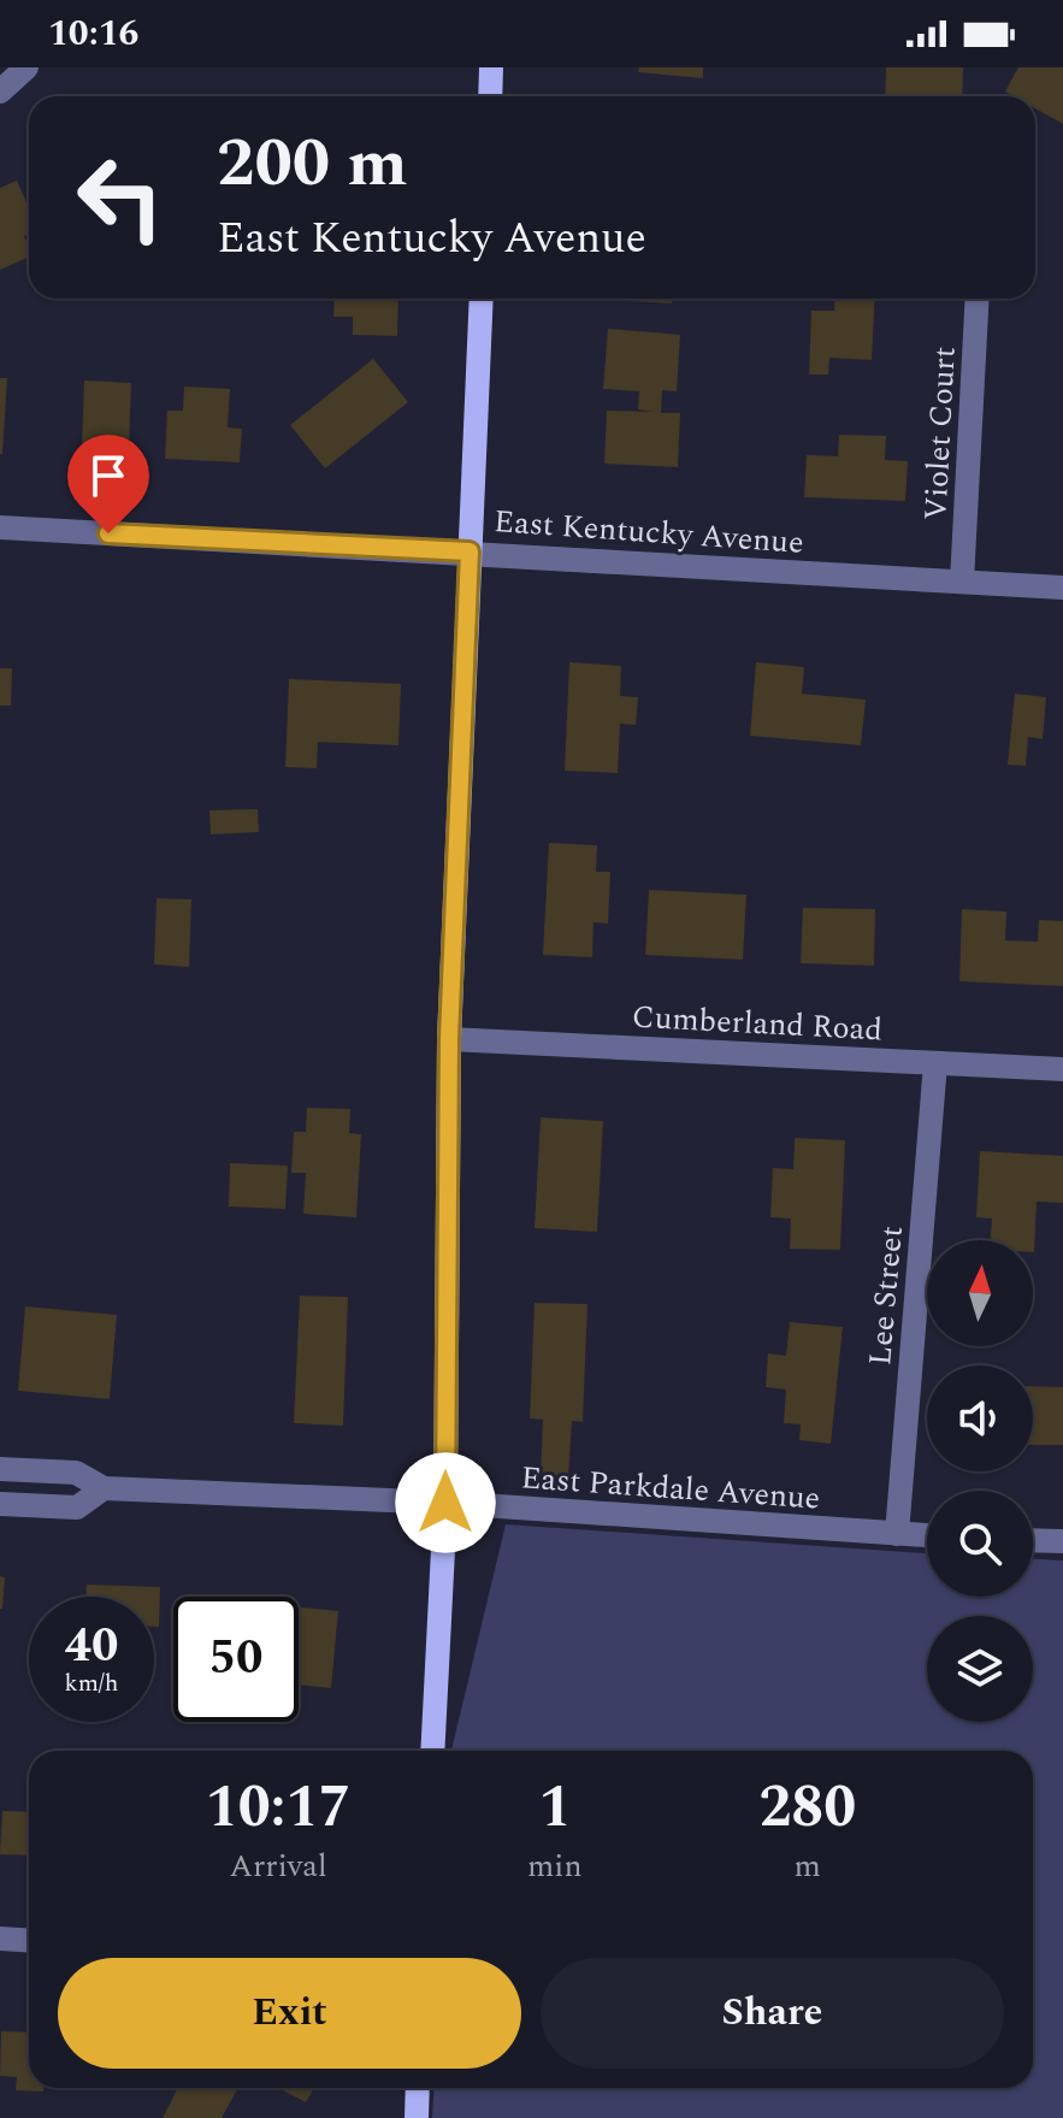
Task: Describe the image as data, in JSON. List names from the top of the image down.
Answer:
{
  "streets": {
    "street": [
      "Violet Court",
      "East Kentucky Avenue",
      "Cumberland Road",
      "Lee Street",
      "East Parkdale Avenue"
    ]
  },
  "crossings": [
    ["Violet Court", "East Kentucky Avenue"],
    ["Cumberland Road", "Lee Street"],
    ["Lee Street", "East Parkdale Avenue"]
  ],
  "north": "top",
  "page": {
    "status": "10:16",
    "turn": ["200 m", "East Kentucky Avenue"],
    "speed": "40 km/h",
    "limit": "50",
    "eta": [
      "10:17",
      "Arrival",
      "1",
      "min",
      "280",
      "m"
    ],
    "buttons": ["Exit", "Share"]
  }
}
